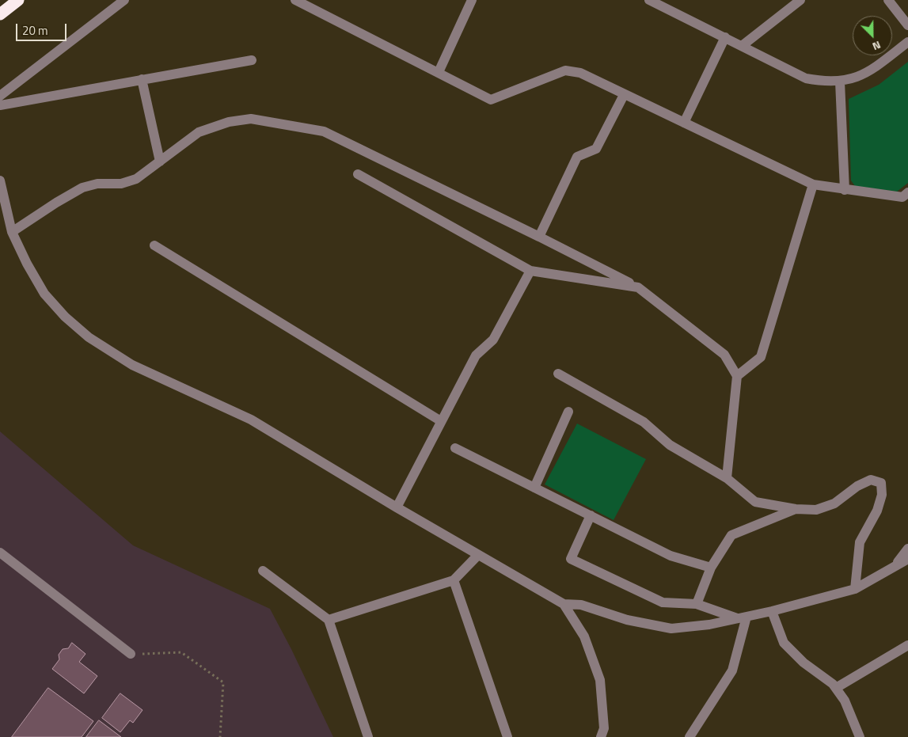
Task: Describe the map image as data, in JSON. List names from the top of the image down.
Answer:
{
  "scale_bar": "20 m",
  "north": "bottom right"
}
